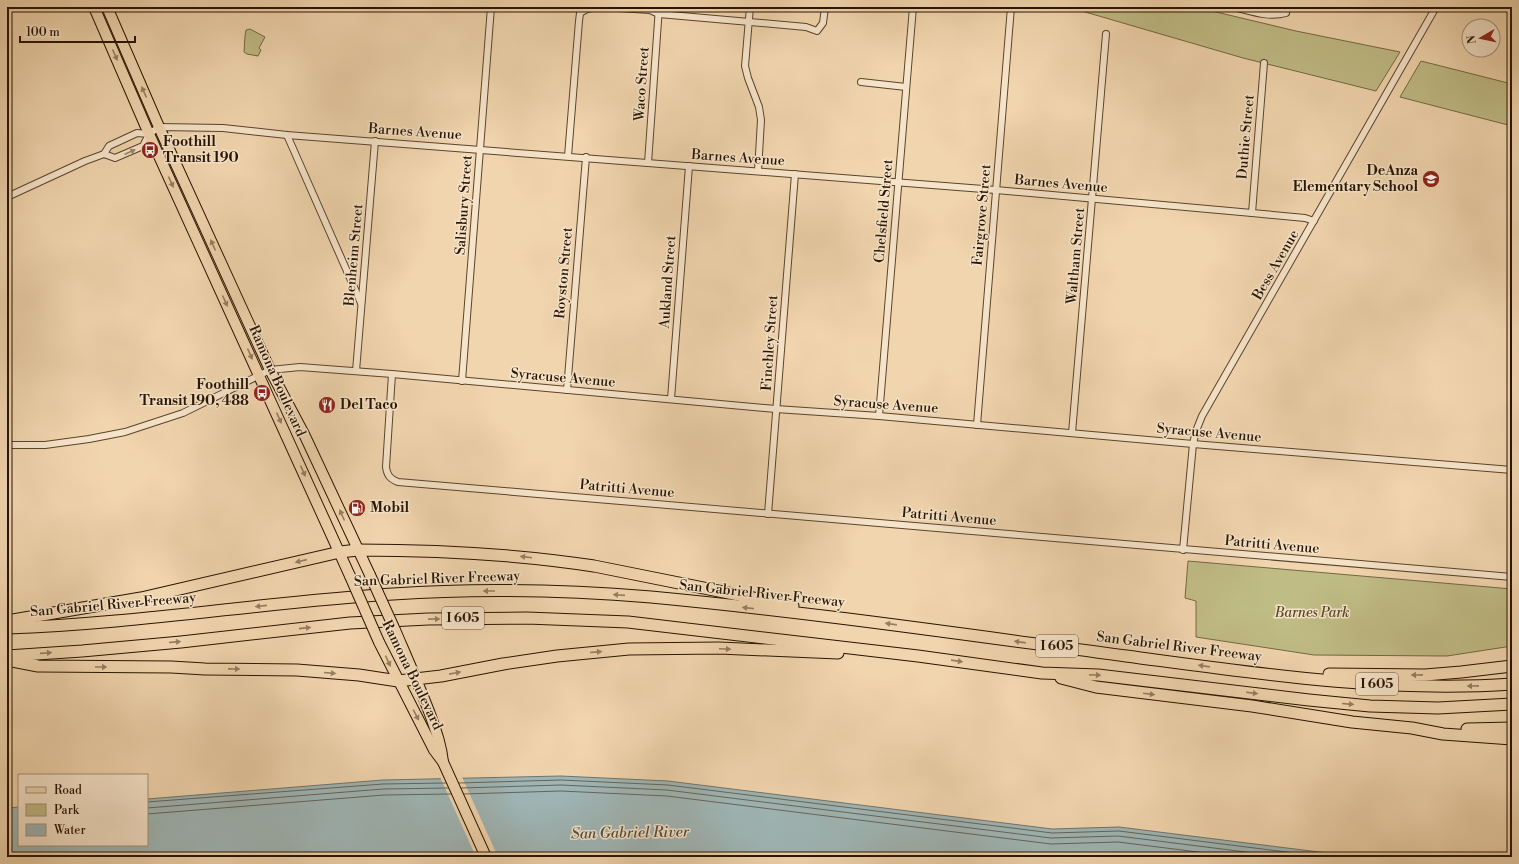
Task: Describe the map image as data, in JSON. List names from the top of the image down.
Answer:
{
  "streets": {
    "highway": ["San Gabriel River Freeway", "I 605"],
    "main road": ["Ramona Boulevard"],
    "street": [
      "Waco Street",
      "Barnes Avenue",
      "Duthie Street",
      "Salisbury Street",
      "Chelsfield Street",
      "Fairgrove Street",
      "Blenheim Street",
      "Waltham Street",
      "Bess Avenue",
      "Royston Street",
      "Aukland Street",
      "Finchley Street",
      "Syracuse Avenue",
      "Patritti Avenue"
    ]
  },
  "crossings": [
    ["Waco Street", "Barnes Avenue"],
    ["Barnes Avenue", "Duthie Street"],
    ["Barnes Avenue", "Salisbury Street"],
    ["Barnes Avenue", "Chelsfield Street"],
    ["Barnes Avenue", "Fairgrove Street"],
    ["Barnes Avenue", "Blenheim Street"],
    ["Barnes Avenue", "Waltham Street"],
    ["Barnes Avenue", "Bess Avenue"],
    ["Barnes Avenue", "Royston Street"],
    ["Barnes Avenue", "Aukland Street"],
    ["Barnes Avenue", "Finchley Street"],
    ["Barnes Avenue", "Ramona Boulevard"],
    ["Salisbury Street", "Syracuse Avenue"],
    ["Chelsfield Street", "Syracuse Avenue"],
    ["Fairgrove Street", "Syracuse Avenue"],
    ["Blenheim Street", "Syracuse Avenue"],
    ["Waltham Street", "Syracuse Avenue"],
    ["Bess Avenue", "Syracuse Avenue"],
    ["Bess Avenue", "Patritti Avenue"],
    ["Royston Street", "Syracuse Avenue"],
    ["Aukland Street", "Syracuse Avenue"],
    ["Finchley Street", "Syracuse Avenue"],
    ["Finchley Street", "Patritti Avenue"],
    ["Syracuse Avenue", "Ramona Boulevard"],
    ["Syracuse Avenue", "Patritti Avenue"]
  ],
  "water": ["San Gabriel River"],
  "parks": ["Barnes Park"],
  "places": {
    "bus stop": ["Foothill Transit 190", "Foothill Transit 190, 488"],
    "school or university": ["DeAnza Elementary School"],
    "restaurant": ["Del Taco"],
    "fuel station": ["Mobil"]
  },
  "legend": ["Road", "Park", "Water"],
  "scale_bar": "100 m",
  "north": "left"
}
